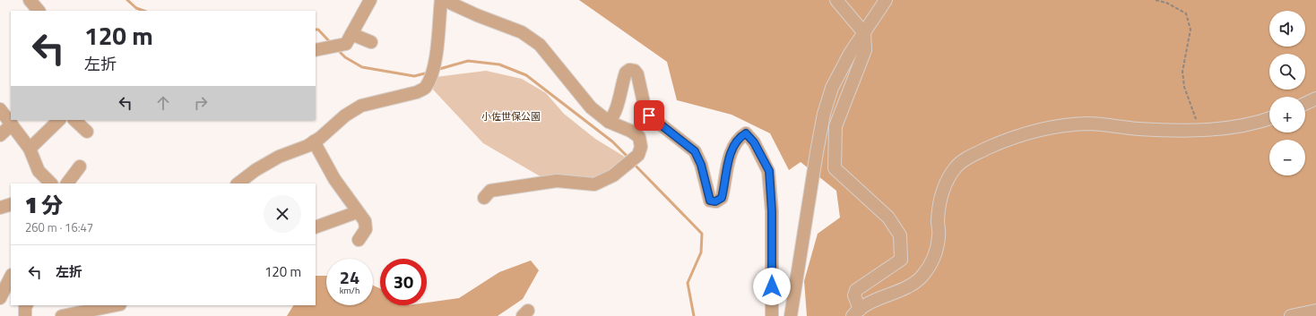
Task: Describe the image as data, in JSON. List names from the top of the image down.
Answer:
{
  "parks": ["小佐世保公園"],
  "page": {
    "map_buttons": ["+", "−"],
    "turn": ["120 m", "左折"],
    "heading": ["1 分", "260 m · 16:47"],
    "list": [
      {
        "name": "左折",
        "value": "120 m"
      }
    ],
    "speed": "24 km/h",
    "limit": "30"
  }
}
